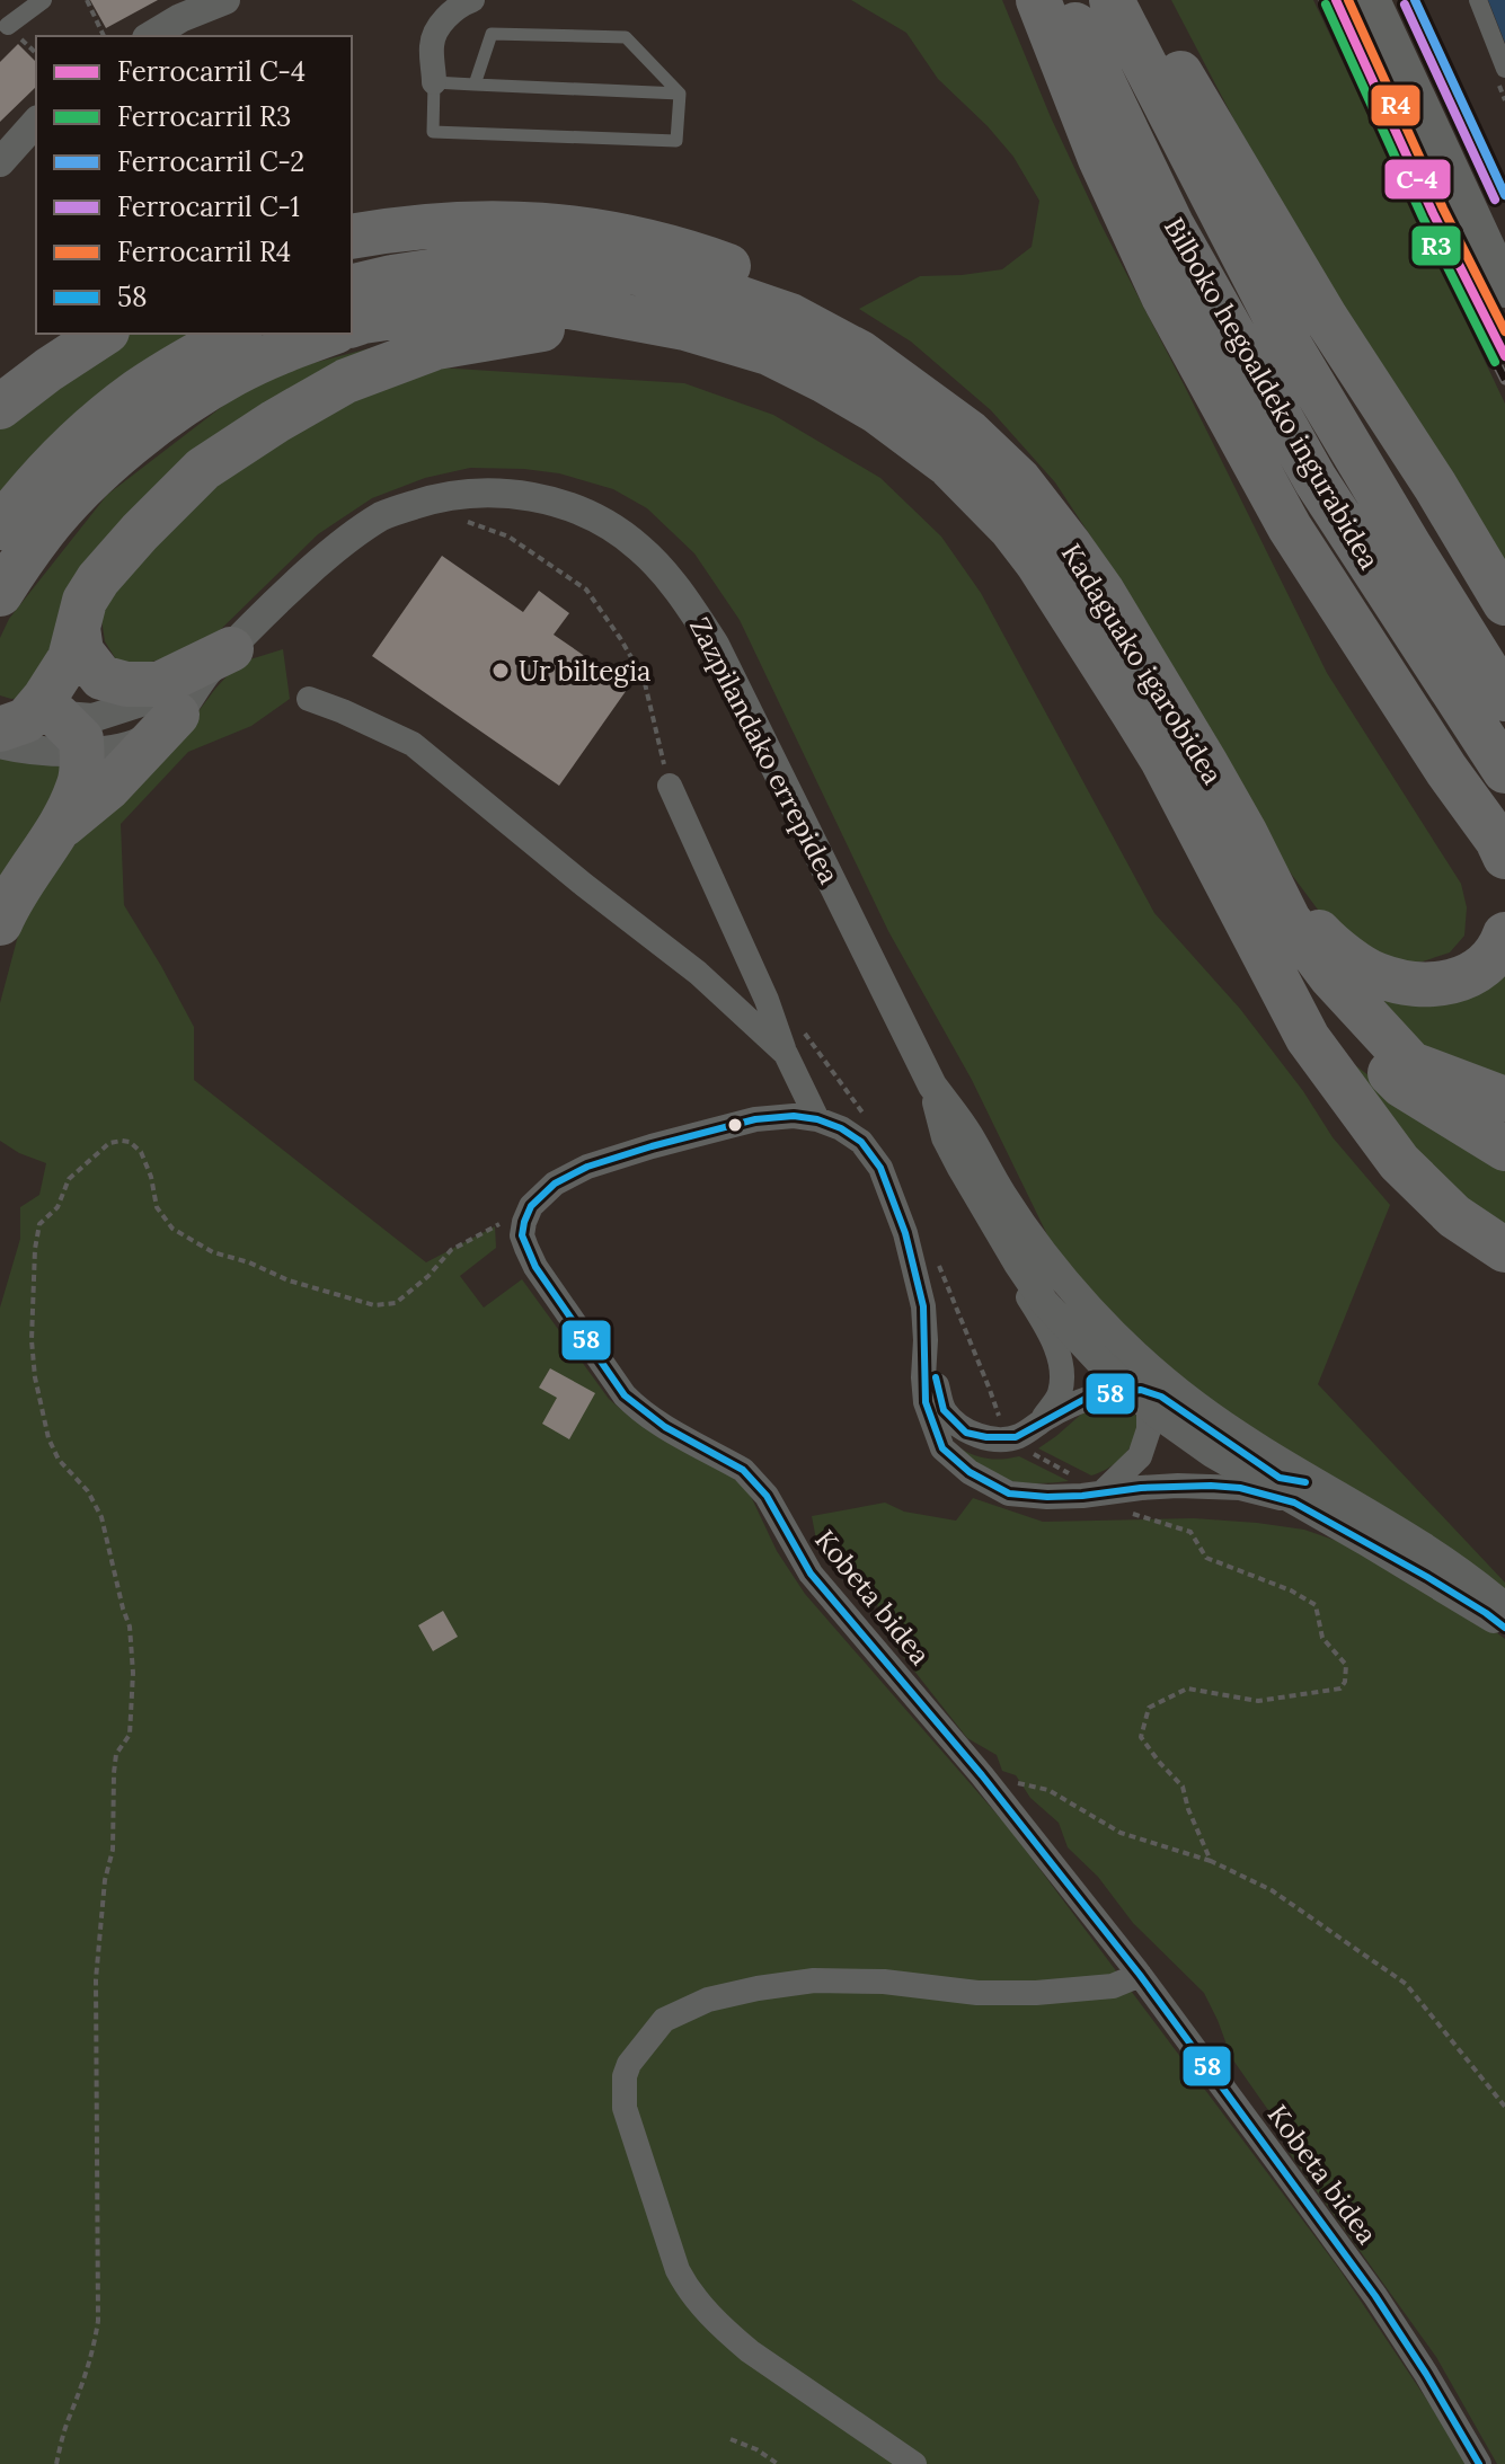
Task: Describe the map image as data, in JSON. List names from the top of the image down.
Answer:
{
  "streets": {
    "highway": ["Bilboko hegoaldeko ingurabidea", "Kadaguako igarobidea"],
    "street": ["Zazpilandako errepidea", "Kobeta bidea"]
  },
  "places": ["Ur biltegia"],
  "lines": [
    "rail line C-4",
    "rail line C-2",
    "rail line R4",
    "rail line R3",
    "rail line C-1",
    "transit line 58"
  ],
  "legend": [
    "Ferrocarril C-4",
    "Ferrocarril R3",
    "Ferrocarril C-2",
    "Ferrocarril C-1",
    "Ferrocarril R4",
    "58"
  ]
}
